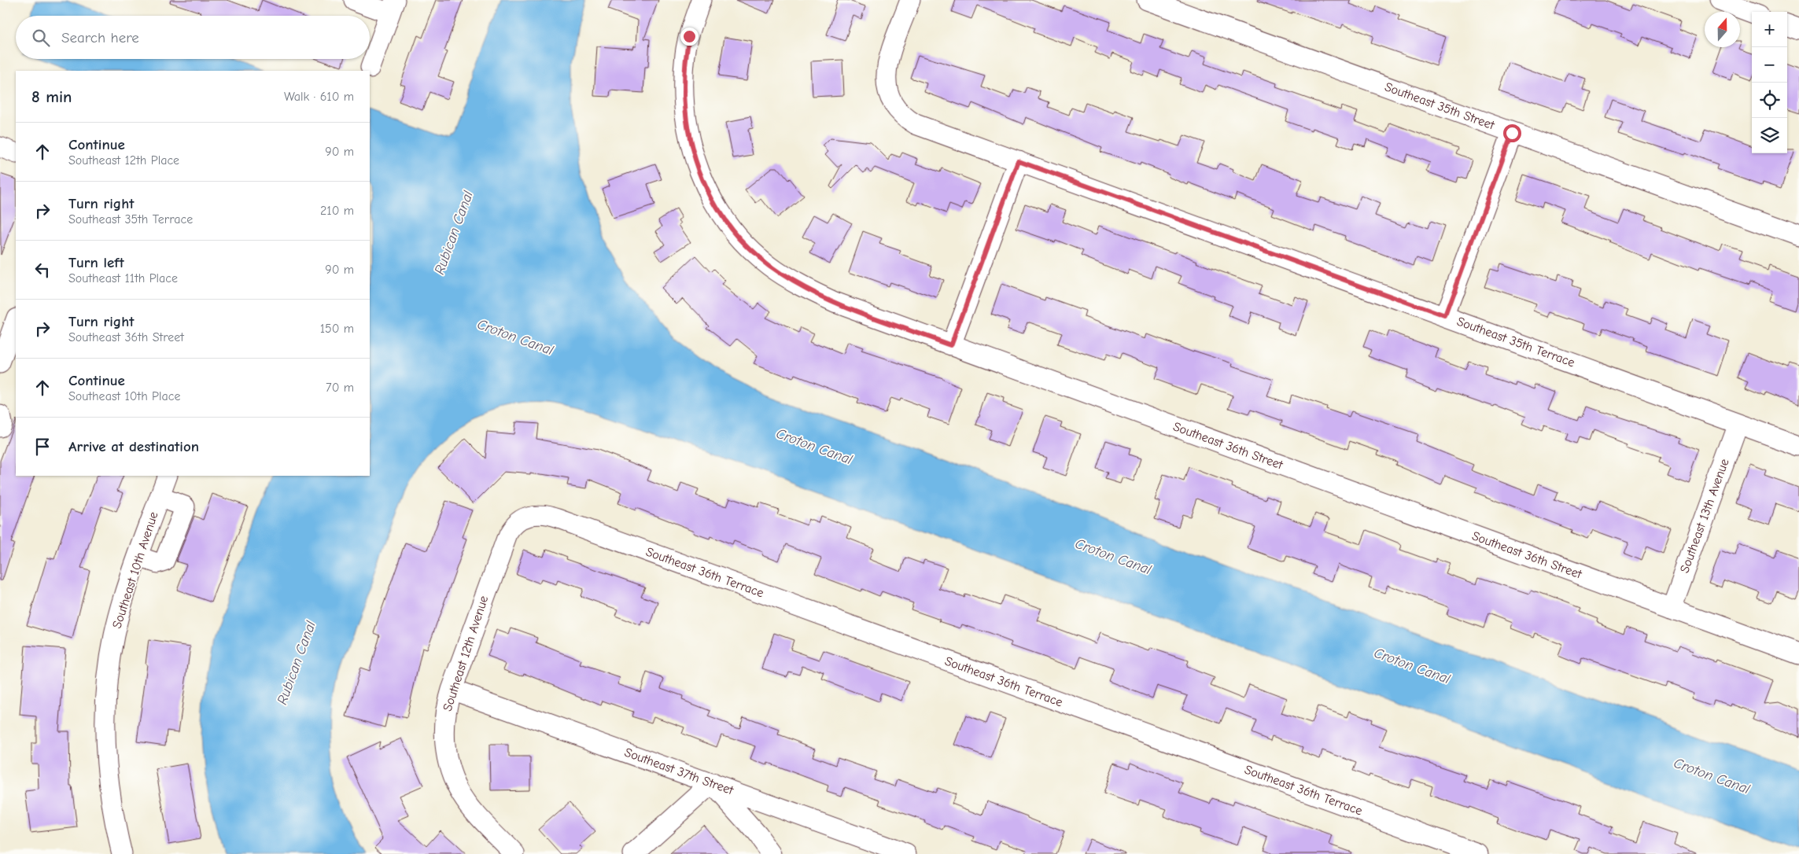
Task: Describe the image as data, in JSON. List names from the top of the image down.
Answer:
{
  "streets": {
    "street": [
      "Southeast 35th Street",
      "Southeast 35th Terrace",
      "Southeast 36th Street",
      "Southeast 13th Avenue",
      "Southeast 10th Avenue",
      "Southeast 36th Terrace",
      "Southeast 12th Avenue",
      "Southeast 37th Street"
    ]
  },
  "crossings": [
    ["Southeast 35th Terrace", "Southeast 13th Avenue"],
    ["Southeast 36th Street", "Southeast 13th Avenue"],
    ["Southeast 36th Terrace", "Southeast 12th Avenue"],
    ["Southeast 12th Avenue", "Southeast 37th Street"]
  ],
  "water": ["Rubican Canal", "Croton Canal"],
  "north": "top",
  "page": {
    "map_buttons": ["+", "−"],
    "search": "Search here",
    "heading": ["8 min", "Walk · 610 m"],
    "list": [
      ["Continue", "Southeast 12th Place", "90 m"],
      ["Turn right", "Southeast 35th Terrace", "210 m"],
      ["Turn left", "Southeast 11th Place", "90 m"],
      ["Turn right", "Southeast 36th Street", "150 m"],
      ["Continue", "Southeast 10th Place", "70 m"],
      "Arrive at destination"
    ]
  }
}
